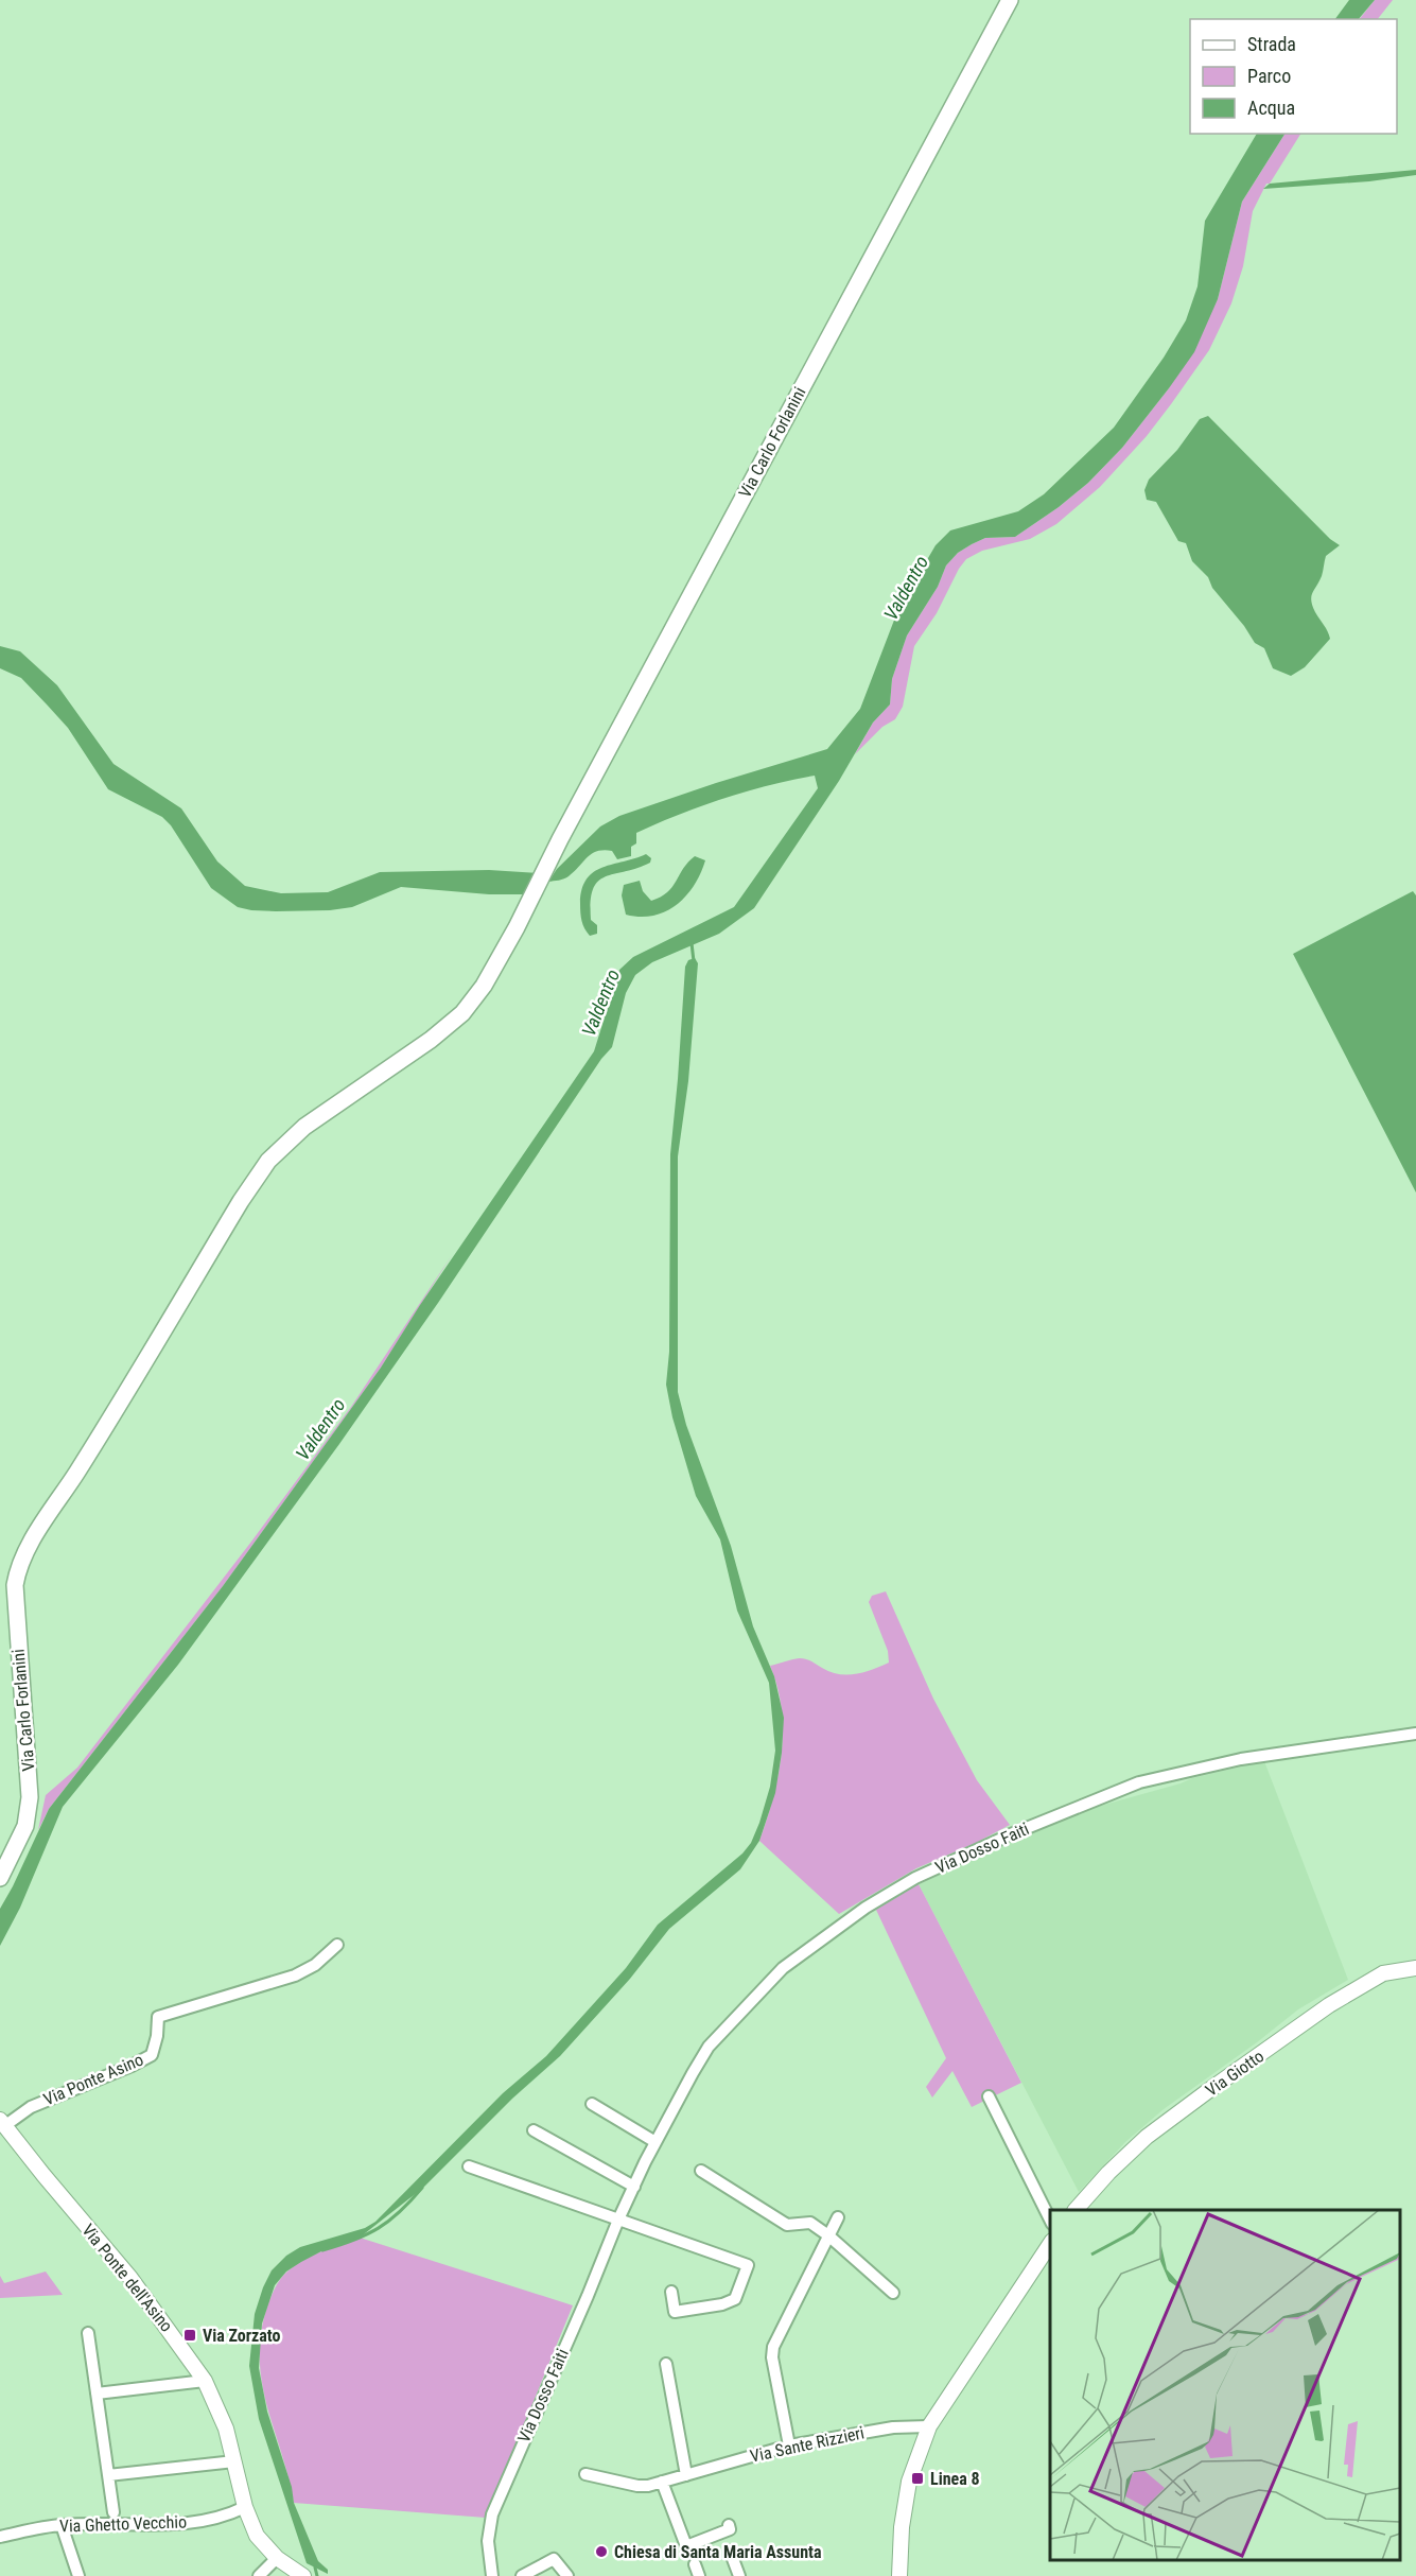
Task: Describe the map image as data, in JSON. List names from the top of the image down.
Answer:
{
  "streets": {
    "main road": ["Via Carlo Forlanini"],
    "street": [
      "Via Dosso Faiti",
      "Via Giotto",
      "Via Ponte Asino",
      "Via Ponte dell'Asino",
      "Via Sante Rizzieri",
      "Via Ghetto Vecchio"
    ]
  },
  "crossings": [
    ["Via Ponte Asino", "Via Ponte dell'Asino"],
    ["Via Ponte dell'Asino", "Via Ghetto Vecchio"]
  ],
  "water": ["Valdentro"],
  "places": {
    "transit": ["Via Zorzato", "Linea 8"],
    "other": ["Chiesa di Santa Maria Assunta"]
  },
  "legend": ["Strada", "Parco", "Acqua"]
}
